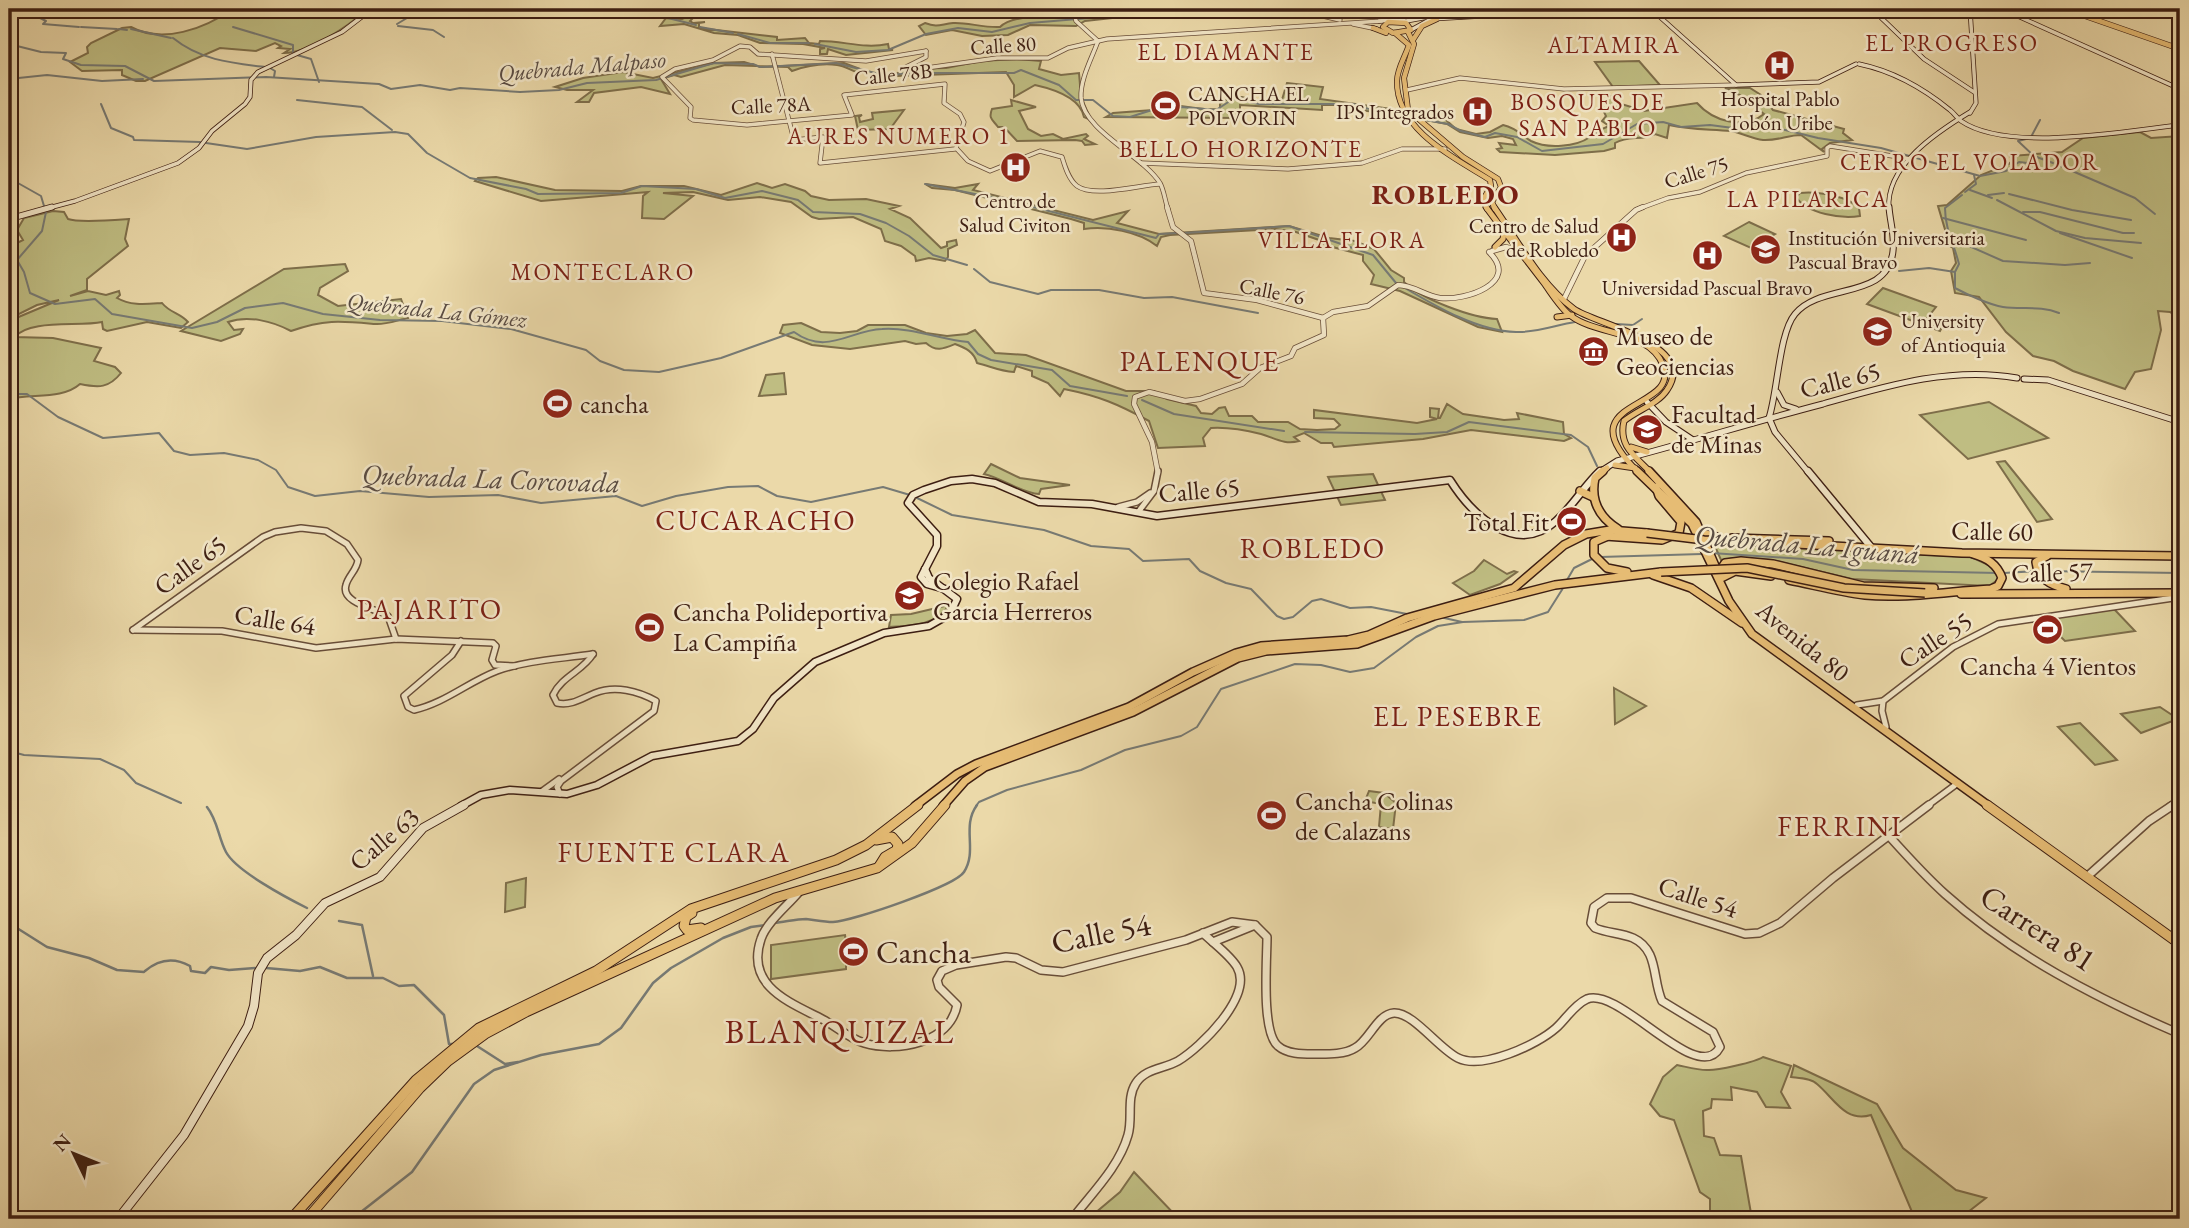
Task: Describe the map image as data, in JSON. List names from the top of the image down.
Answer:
{
  "streets": {
    "main road": [
      "Calle 65",
      "Calle 60",
      "Calle 57",
      "Avenida 80",
      "Calle 63"
    ],
    "street": [
      "Calle 80",
      "Calle 78B",
      "Calle 78A",
      "Calle 75",
      "Calle 76",
      "Calle 64",
      "Calle 55",
      "Calle 54",
      "Carrera 81"
    ]
  },
  "crossings": [
    ["Calle 78B", "Calle 78A"],
    ["Calle 75", "Avenida 80"],
    ["Calle 65", "Calle 64"],
    ["Calle 65", "Avenida 80"],
    ["Calle 65", "Calle 63"],
    ["Calle 57", "Calle 55"],
    ["Calle 55", "Avenida 80"],
    ["Avenida 80", "Calle 54"],
    ["Calle 54", "Carrera 81"]
  ],
  "districts": [
    "EL PROGRESO",
    "ALTAMIRA",
    "EL DIAMANTE",
    "BOSQUES DE SAN PABLO",
    "AURES NUMERO 1",
    "BELLO HORIZONTE",
    "CERRO EL VOLADOR",
    "ROBLEDO",
    "LA PILARICA",
    "VILLA FLORA",
    "MONTECLARO",
    "PALENQUE",
    "CUCARACHO",
    "ROBLEDO",
    "PAJARITO",
    "EL PESEBRE",
    "FERRINI",
    "FUENTE CLARA",
    "BLANQUIZAL"
  ],
  "water": [
    "Quebrada Malpaso",
    "Quebrada La Gómez",
    "Quebrada La Corcovada",
    "Quebrada La Iguaná"
  ],
  "places": {
    "hospital": [
      "Hospital Pablo Tobón Uribe",
      "IPS Integrados",
      "Centro de Salud Civiton",
      "Centro de Salud de Robledo",
      "Universidad Pascual Bravo"
    ],
    "sports": [
      "CANCHA EL POLVORIN",
      "cancha",
      "Total Fit",
      "Cancha Polideportiva La Campiña",
      "Cancha 4 Vientos",
      "Cancha Colinas de Calazans",
      "Cancha"
    ],
    "school or university": [
      "Institución Universitaria Pascual Bravo",
      "University of Antioquia",
      "Facultad de Minas",
      "Colegio Rafael Garcia Herreros"
    ],
    "museum": ["Museo de Geociencias"]
  },
  "north": "top left"
}
